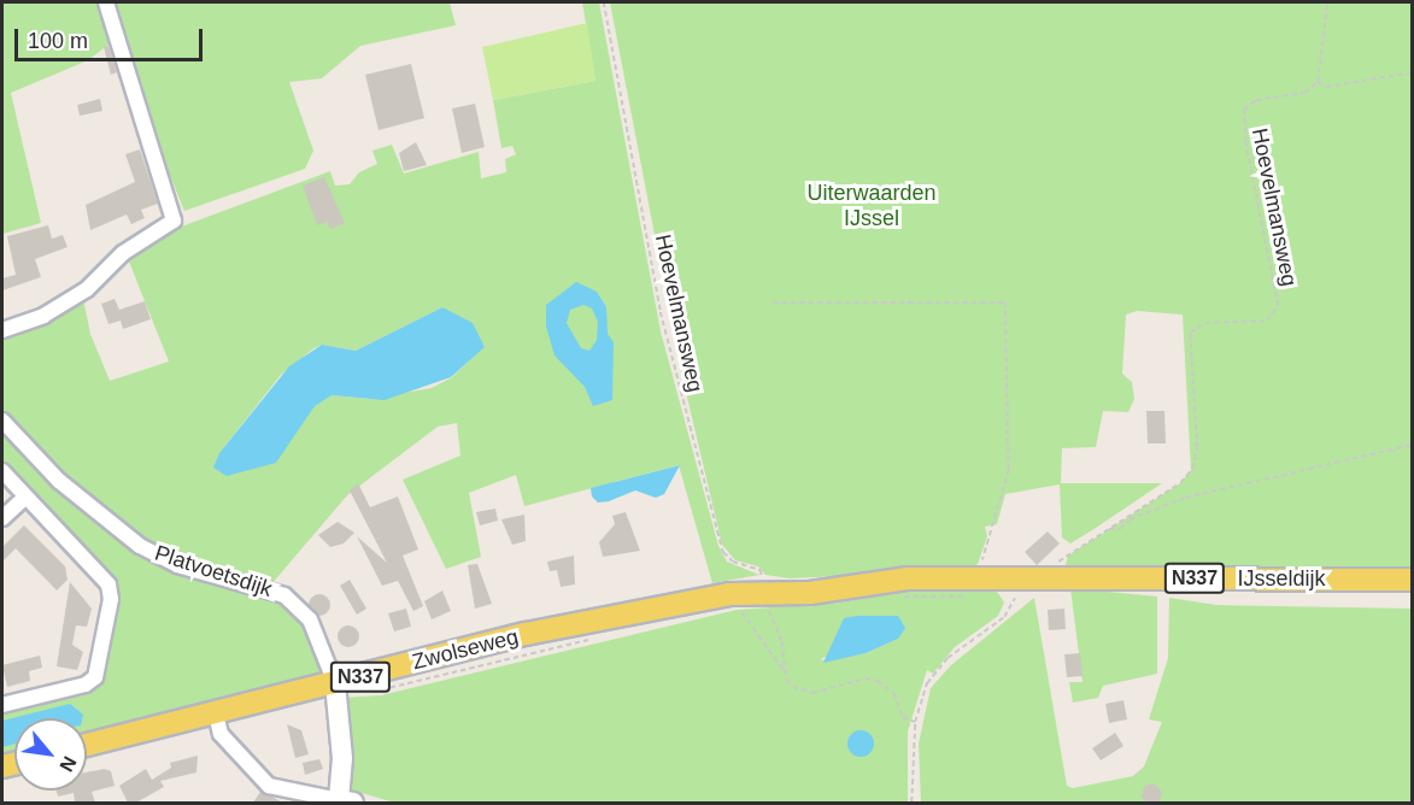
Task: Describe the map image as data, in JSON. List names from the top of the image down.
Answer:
{
  "streets": {
    "main road": ["N337", "IJsseldijk", "Zwolseweg"],
    "street": ["Platvoetsdijk"],
    "path": ["Hoevelmansweg"]
  },
  "crossings": [
    ["Hoevelmansweg", "IJsseldijk"],
    ["Hoevelmansweg", "Zwolseweg"],
    ["Platvoetsdijk", "Zwolseweg"],
    ["IJsseldijk", "Zwolseweg"]
  ],
  "parks": ["Uiterwaarden IJssel"],
  "scale_bar": "100 m",
  "north": "bottom right"
}
